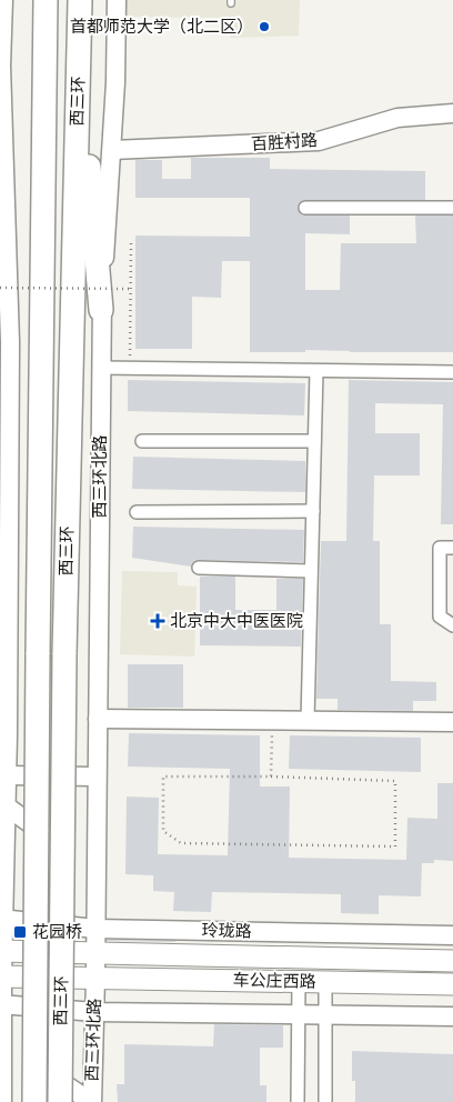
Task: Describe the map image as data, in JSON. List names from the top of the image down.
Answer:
{
  "streets": {
    "highway": ["西三环"],
    "main road": ["车公庄西路"],
    "street": ["百胜村路", "西三环北路", "玲珑路"]
  },
  "crossings": [
    ["百胜村路", "西三环北路"],
    ["西三环北路", "玲珑路"],
    ["西三环北路", "车公庄西路"]
  ],
  "places": {
    "other": ["首都师范大学（北二区）"],
    "health": ["北京中大中医医院"],
    "transit": ["花园桥"]
  }
}
